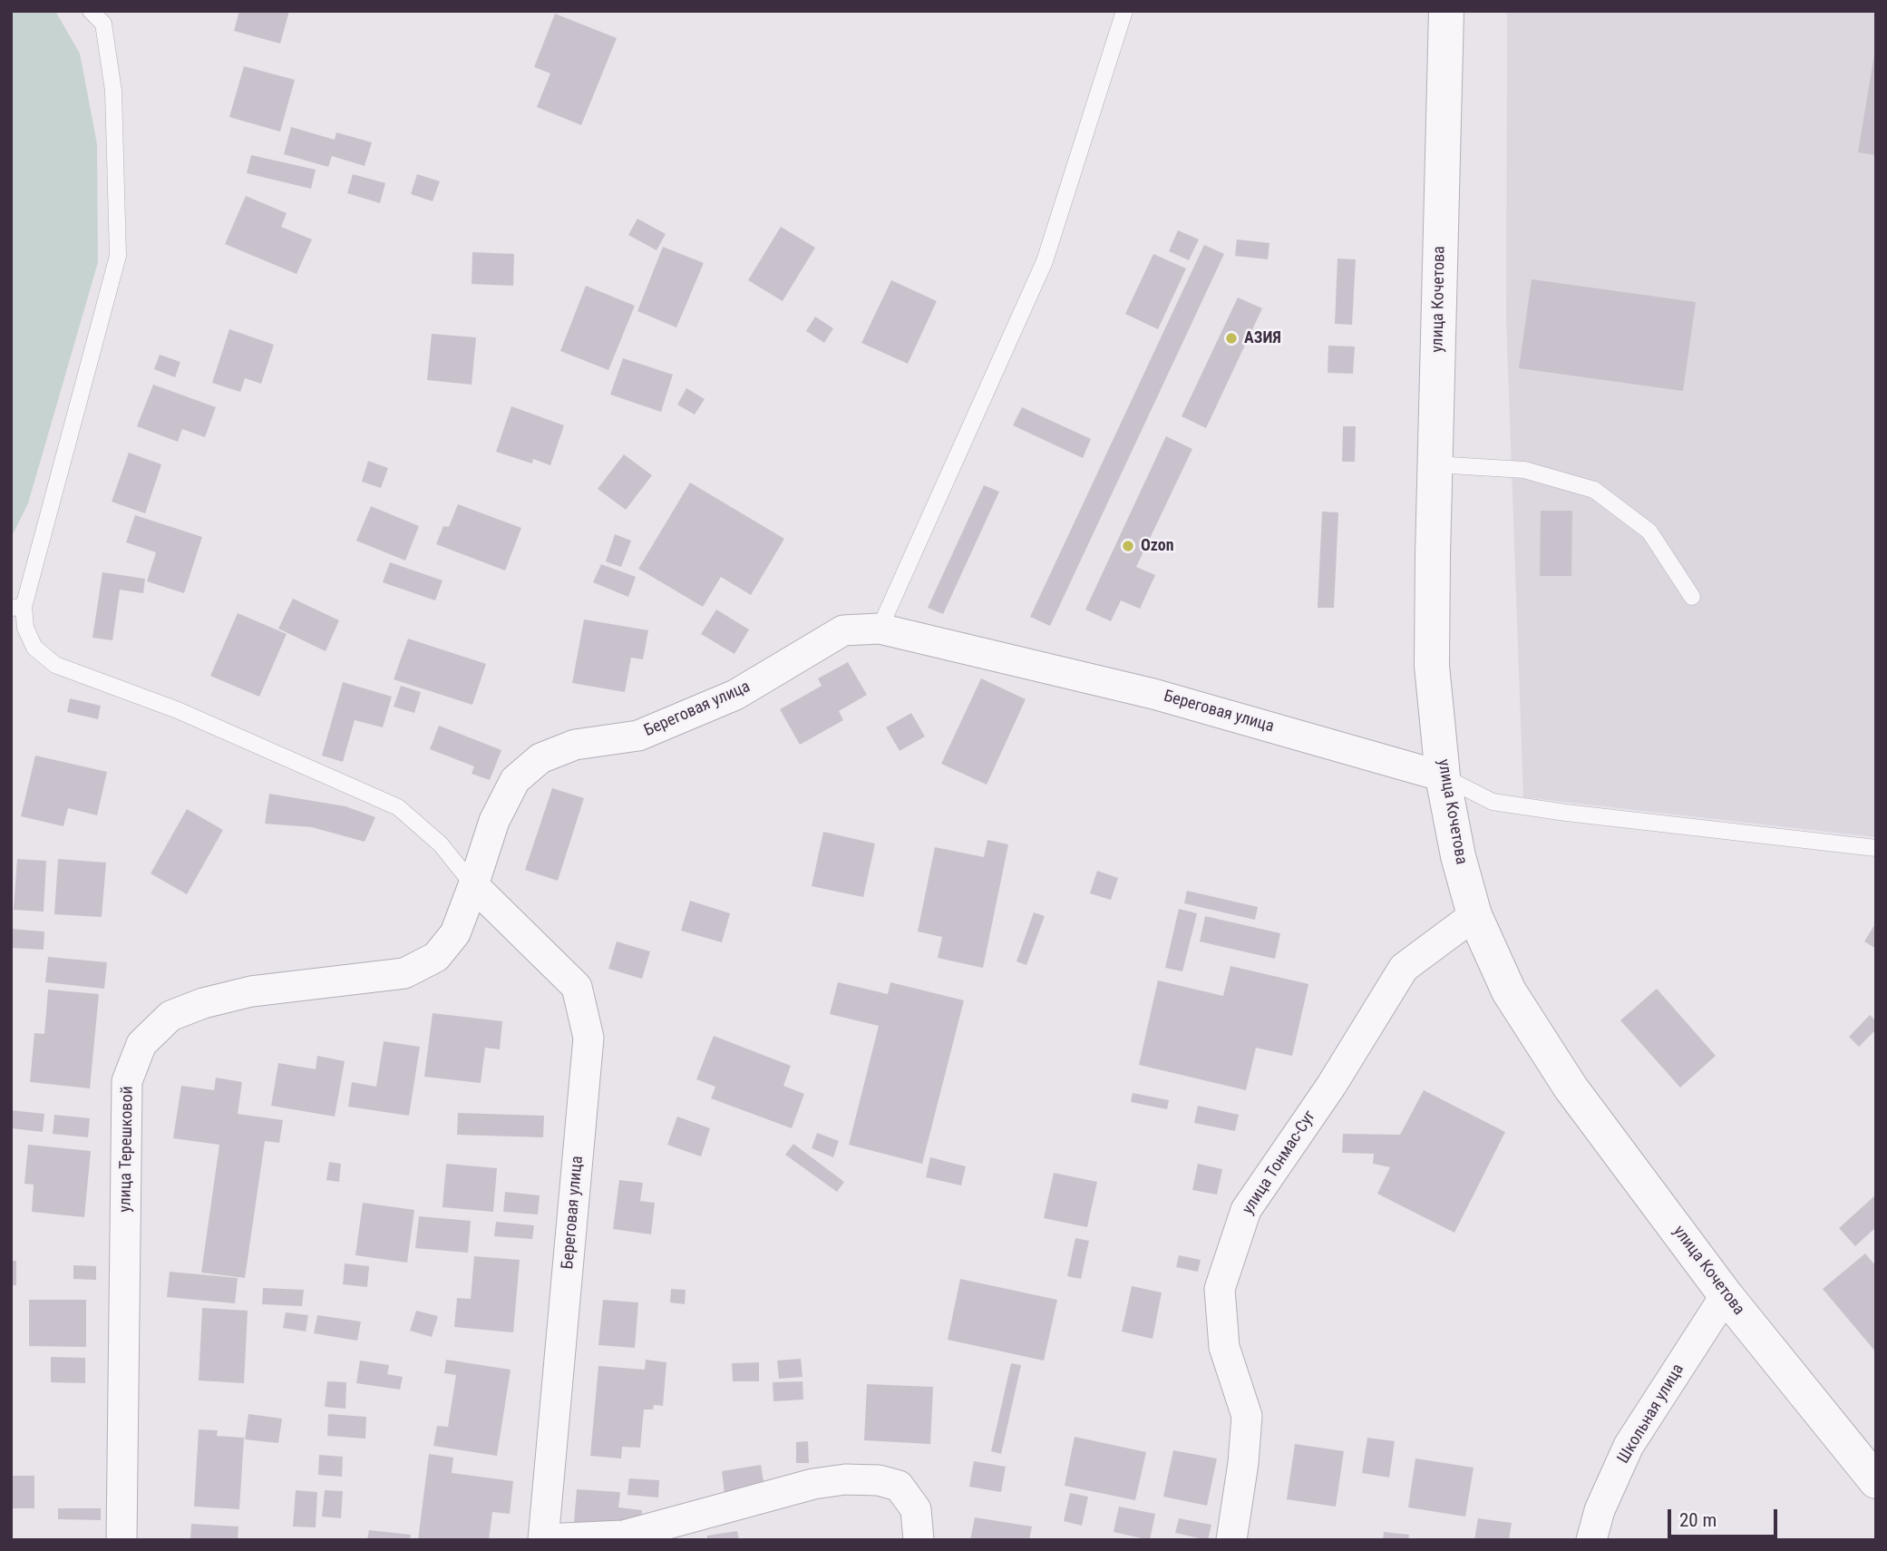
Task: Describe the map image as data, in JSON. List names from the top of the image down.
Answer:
{
  "streets": {
    "street": [
      "улица Кочетова",
      "Береговая улица",
      "улица Терешковой",
      "улица Тонмас-Суг",
      "Школьная улица"
    ]
  },
  "crossings": [
    ["улица Кочетова", "Береговая улица"],
    ["улица Кочетова", "улица Тонмас-Суг"],
    ["улица Кочетова", "Школьная улица"],
    ["Береговая улица", "улица Терешковой"]
  ],
  "places": ["АЗИЯ", "Ozon"],
  "scale_bar": "20 m"
}
